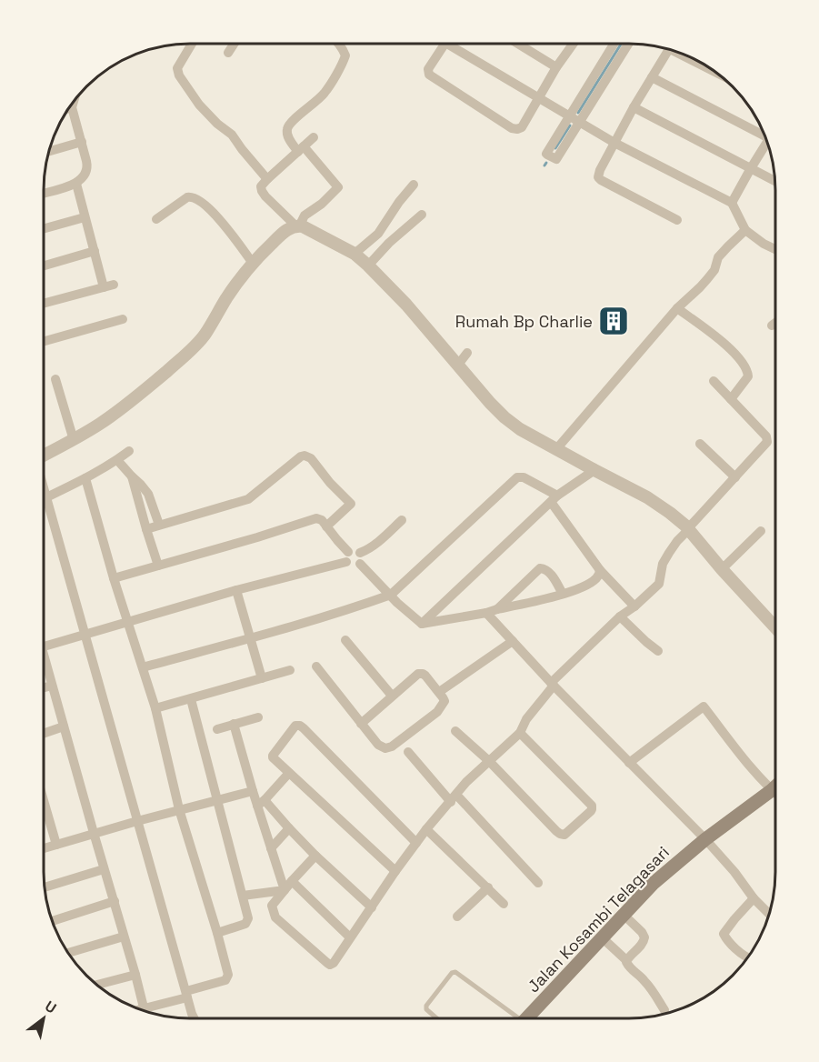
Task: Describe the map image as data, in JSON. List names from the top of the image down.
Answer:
{
  "streets": {
    "main road": ["Jalan Kosambi Telagasari"]
  },
  "places": {
    "building": ["Rumah Bp Charlie"]
  },
  "north": "top right"
}
